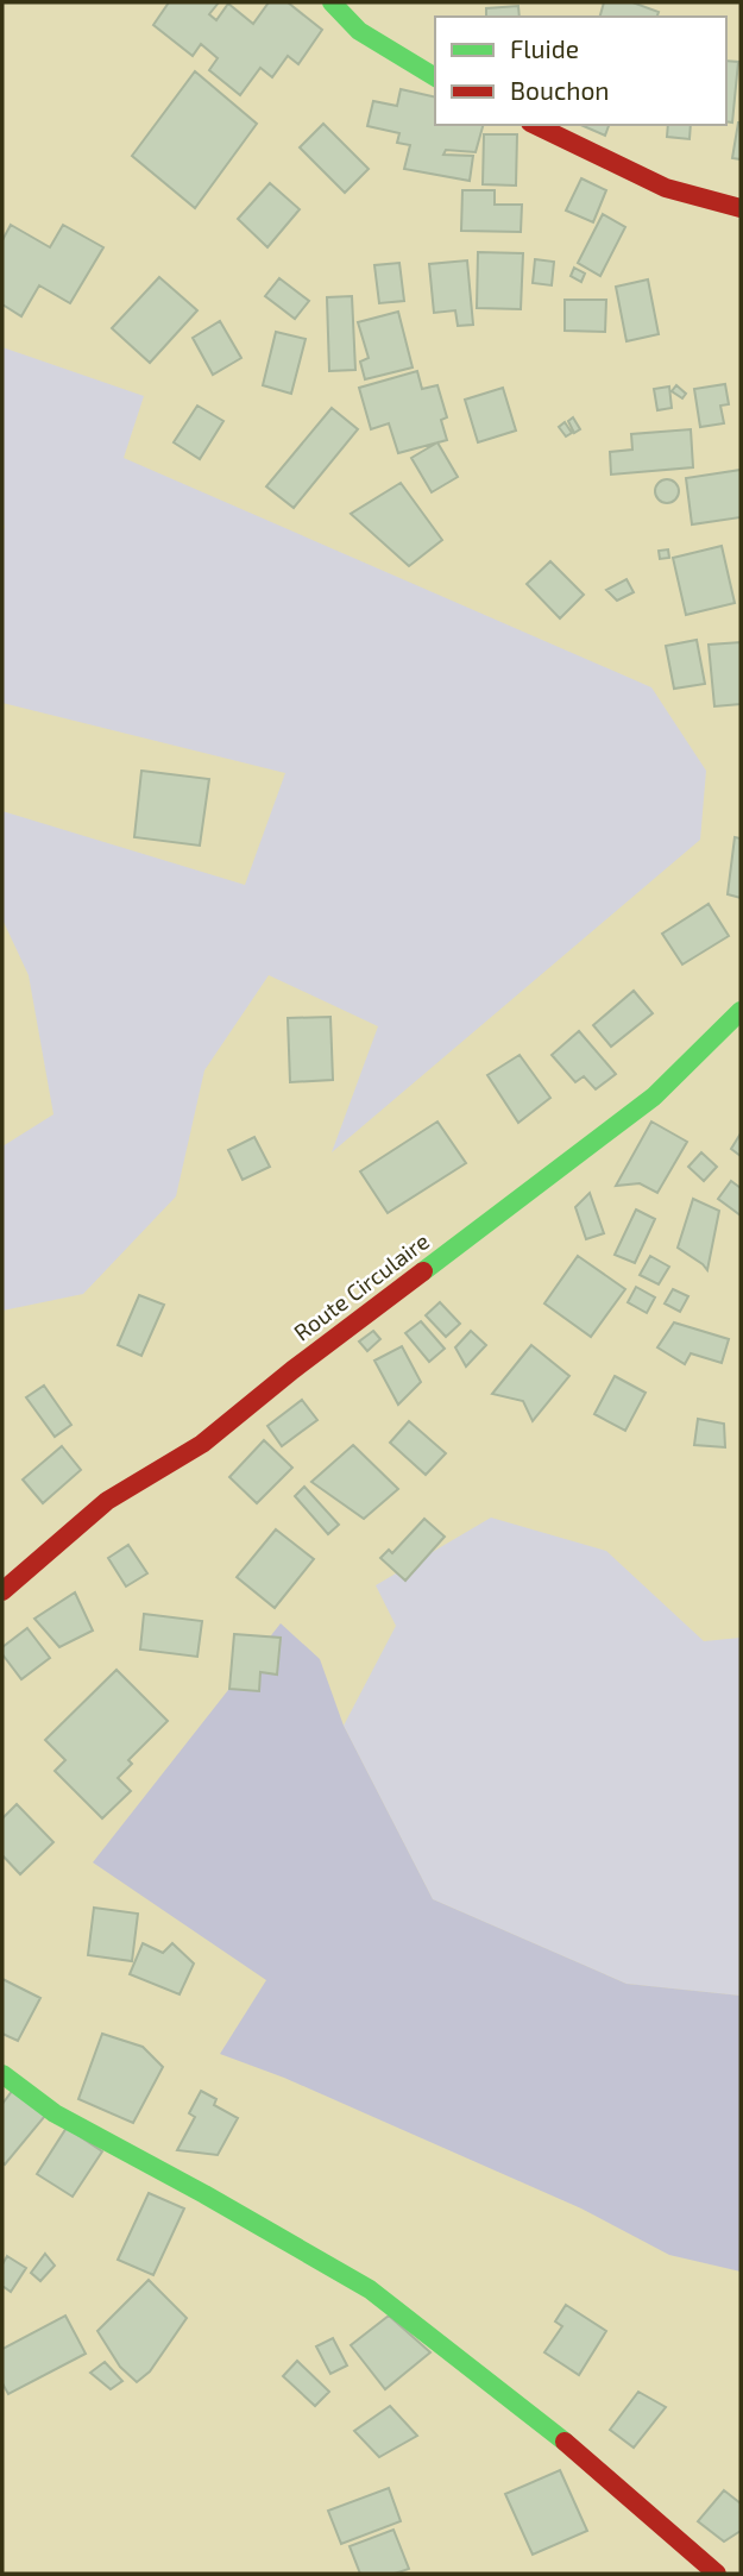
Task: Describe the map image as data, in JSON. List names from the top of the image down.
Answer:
{
  "streets": {
    "street": ["Route Circulaire"]
  },
  "legend": ["Fluide", "Bouchon"]
}
